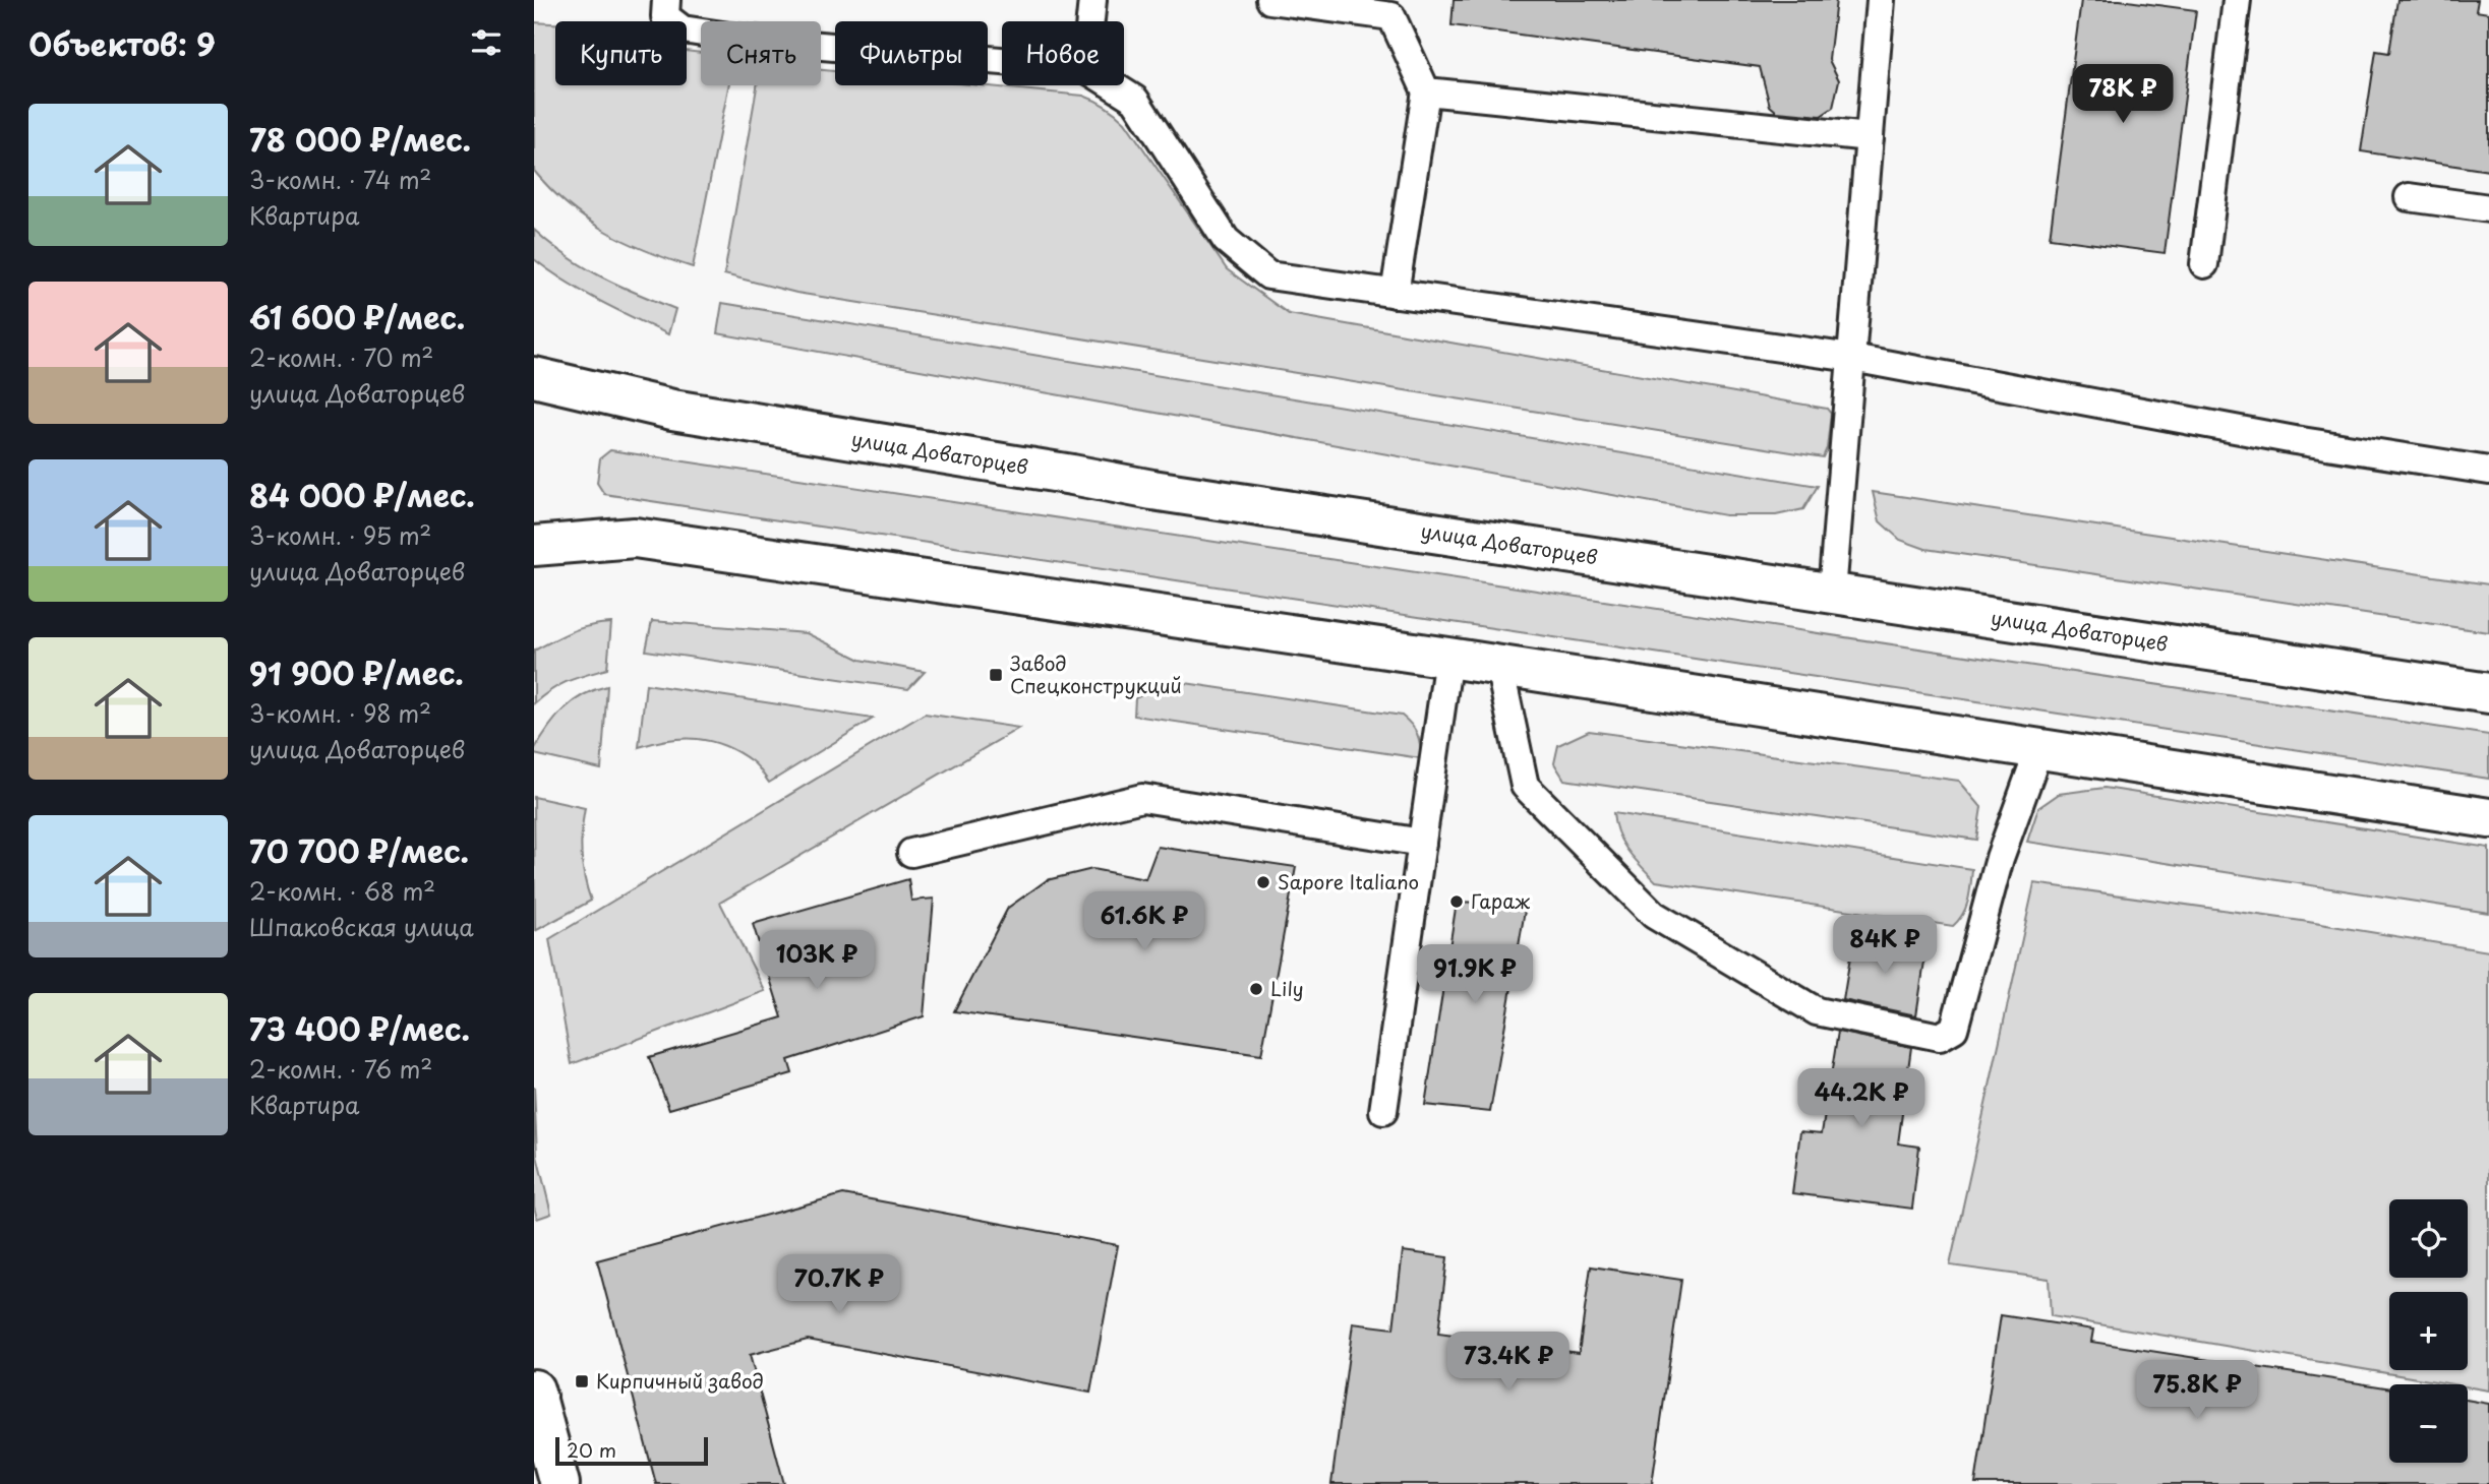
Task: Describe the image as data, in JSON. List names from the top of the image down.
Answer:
{
  "streets": {
    "main road": ["улица Доваторцев"]
  },
  "places": {
    "transit": ["Завод Спецконструкций", "Кирпичный завод"],
    "other": ["Sapore Italiano", "Гараж", "Lily"]
  },
  "scale_bar": "20 m",
  "page": {
    "heading": "Объектов: 9",
    "chip": [
      "Купить",
      "Снять",
      "Фильтры",
      "Новое"
    ],
    "price": [
      "78K ₽",
      "61.6K ₽",
      "84K ₽",
      "103K ₽",
      "91.9K ₽",
      "44.2K ₽",
      "70.7K ₽",
      "73.4K ₽",
      "75.8K ₽"
    ],
    "list": [
      {
        "name": "78 000 ₽/мес.",
        "note": "3-комн. · 74 m² · Квартира"
      },
      {
        "name": "61 600 ₽/мес.",
        "note": "2-комн. · 70 m² · улица Доваторцев"
      },
      {
        "name": "84 000 ₽/мес.",
        "note": "3-комн. · 95 m² · улица Доваторцев"
      },
      {
        "name": "91 900 ₽/мес.",
        "note": "3-комн. · 98 m² · улица Доваторцев"
      },
      {
        "name": "70 700 ₽/мес.",
        "note": "2-комн. · 68 m² · Шпаковская улица"
      },
      {
        "name": "73 400 ₽/мес.",
        "note": "2-комн. · 76 m² · Квартира"
      }
    ],
    "map_buttons": ["+", "−"],
    "scale": "20 m"
  }
}
